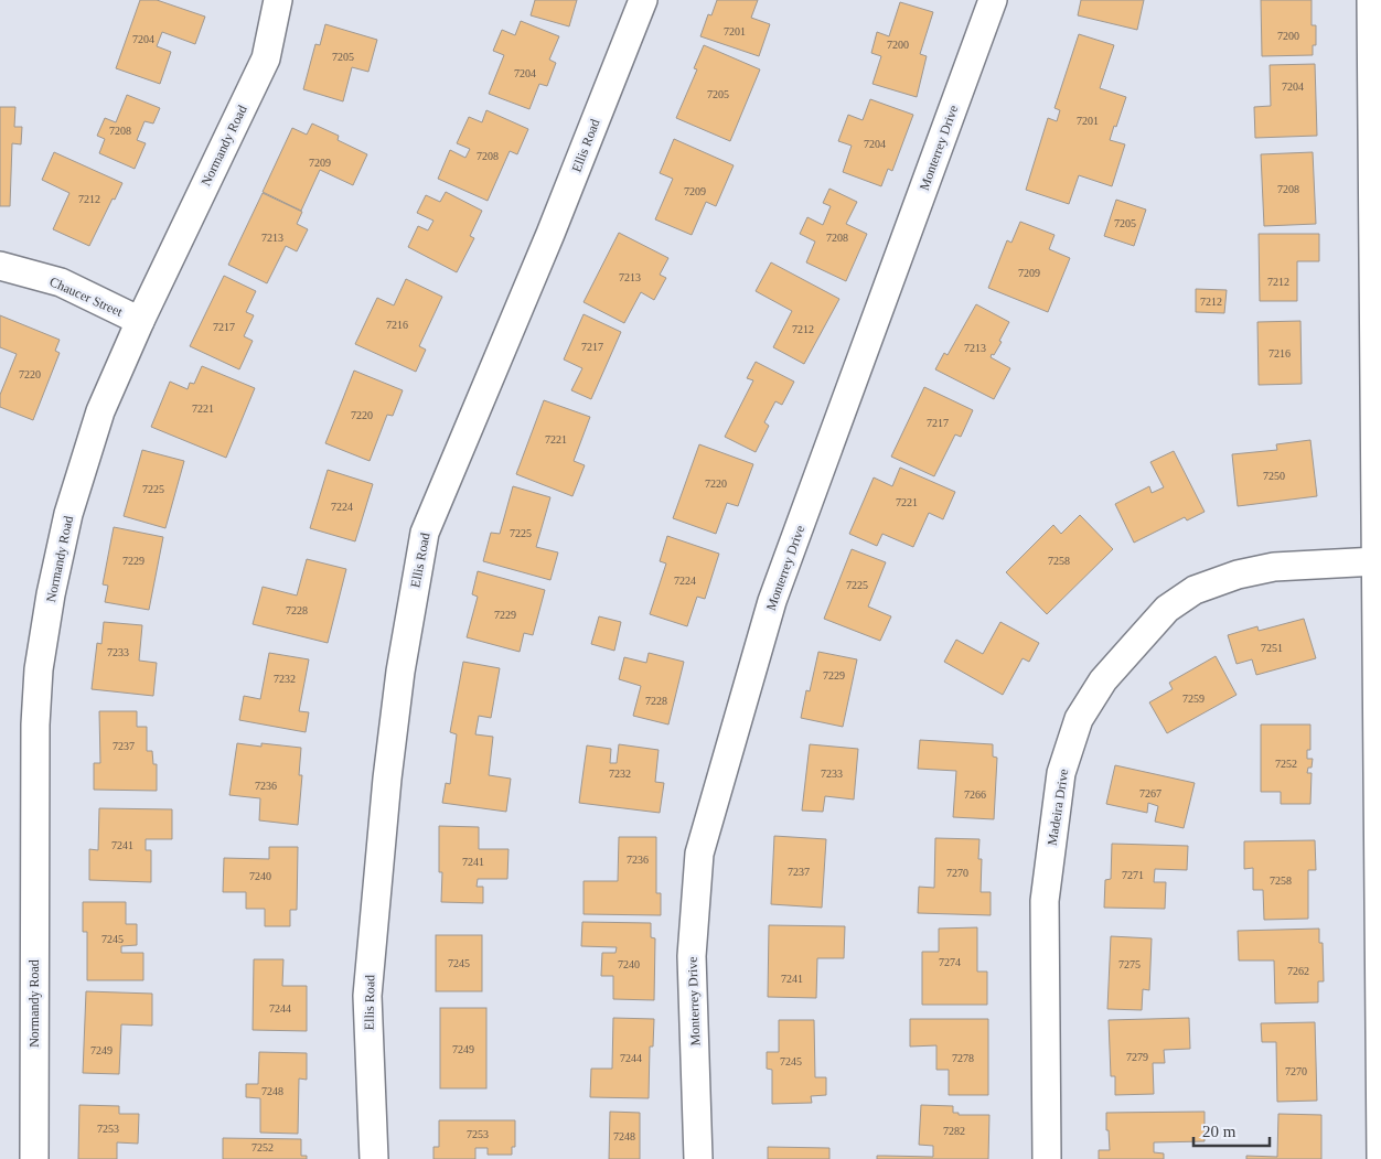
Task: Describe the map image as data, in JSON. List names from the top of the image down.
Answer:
{
  "streets": {
    "street": [
      "Normandy Road",
      "Ellis Road",
      "Monterrey Drive",
      "Chaucer Street",
      "Madeira Drive"
    ]
  },
  "crossings": [
    ["Normandy Road", "Chaucer Street"]
  ],
  "house_numbers": [
    "7201",
    "7200",
    "7204",
    "7200",
    "7205",
    "7204",
    "7204",
    "7205",
    "7201",
    "7208",
    "7204",
    "7208",
    "7209",
    "7208",
    "7209",
    "7212",
    "7205",
    "7213",
    "7208",
    "7209",
    "7213",
    "7212",
    "7212",
    "7216",
    "7217",
    "7212",
    "7217",
    "7213",
    "7216",
    "7220",
    "7221",
    "7220",
    "7217",
    "7221",
    "7250",
    "7220",
    "7225",
    "7221",
    "7224",
    "7225",
    "7229",
    "7258",
    "7224",
    "7225",
    "7228",
    "7229",
    "7251",
    "7233",
    "7229",
    "7232",
    "7259",
    "7228",
    "7237",
    "7252",
    "7232",
    "7233",
    "7236",
    "7267",
    "7266",
    "7241",
    "7236",
    "7241",
    "7237",
    "7270",
    "7271",
    "7240",
    "7258",
    "7245",
    "7274",
    "7245",
    "7240",
    "7275",
    "7262",
    "7241",
    "7244",
    "7249",
    "7249",
    "7279",
    "7244",
    "7278",
    "7245",
    "7270",
    "7248",
    "7253",
    "7282",
    "7253",
    "7248",
    "7252"
  ],
  "scale_bar": "20 m"
}
